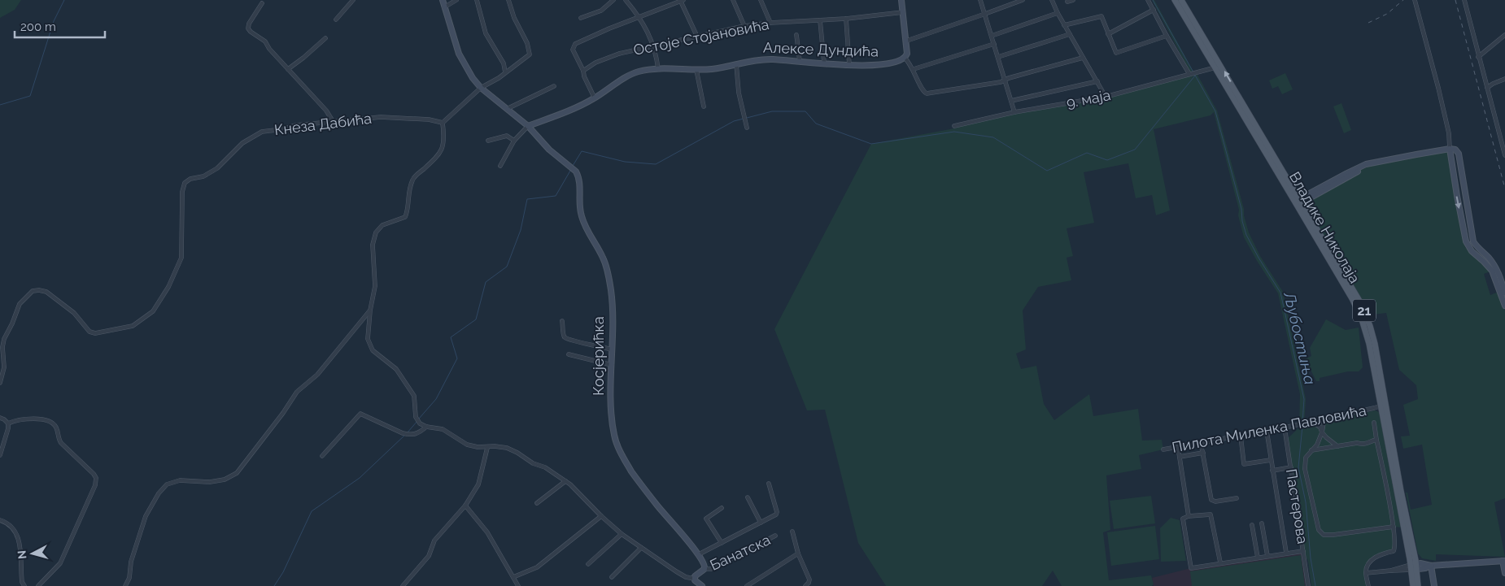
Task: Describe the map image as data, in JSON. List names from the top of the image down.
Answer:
{
  "streets": {
    "main road": ["Владике Николаја", "21"],
    "street": [
      "Остоје Стојановића",
      "Алексе Дундића",
      "9. маја",
      "Кнеза Дабића",
      "Косјерићка",
      "Пилота Миленка Павловића",
      "Пастерова",
      "Банатска"
    ]
  },
  "crossings": [
    ["Алексе Дундића", "Косјерићка"],
    ["9. маја", "Владике Николаја"],
    ["Владике Николаја", "Пилота Миленка Павловића"],
    ["Косјерићка", "Банатска"],
    ["Пилота Миленка Павловића", "Пастерова"]
  ],
  "water": ["Љубостиња"],
  "scale_bar": "200 m",
  "north": "left"
}
